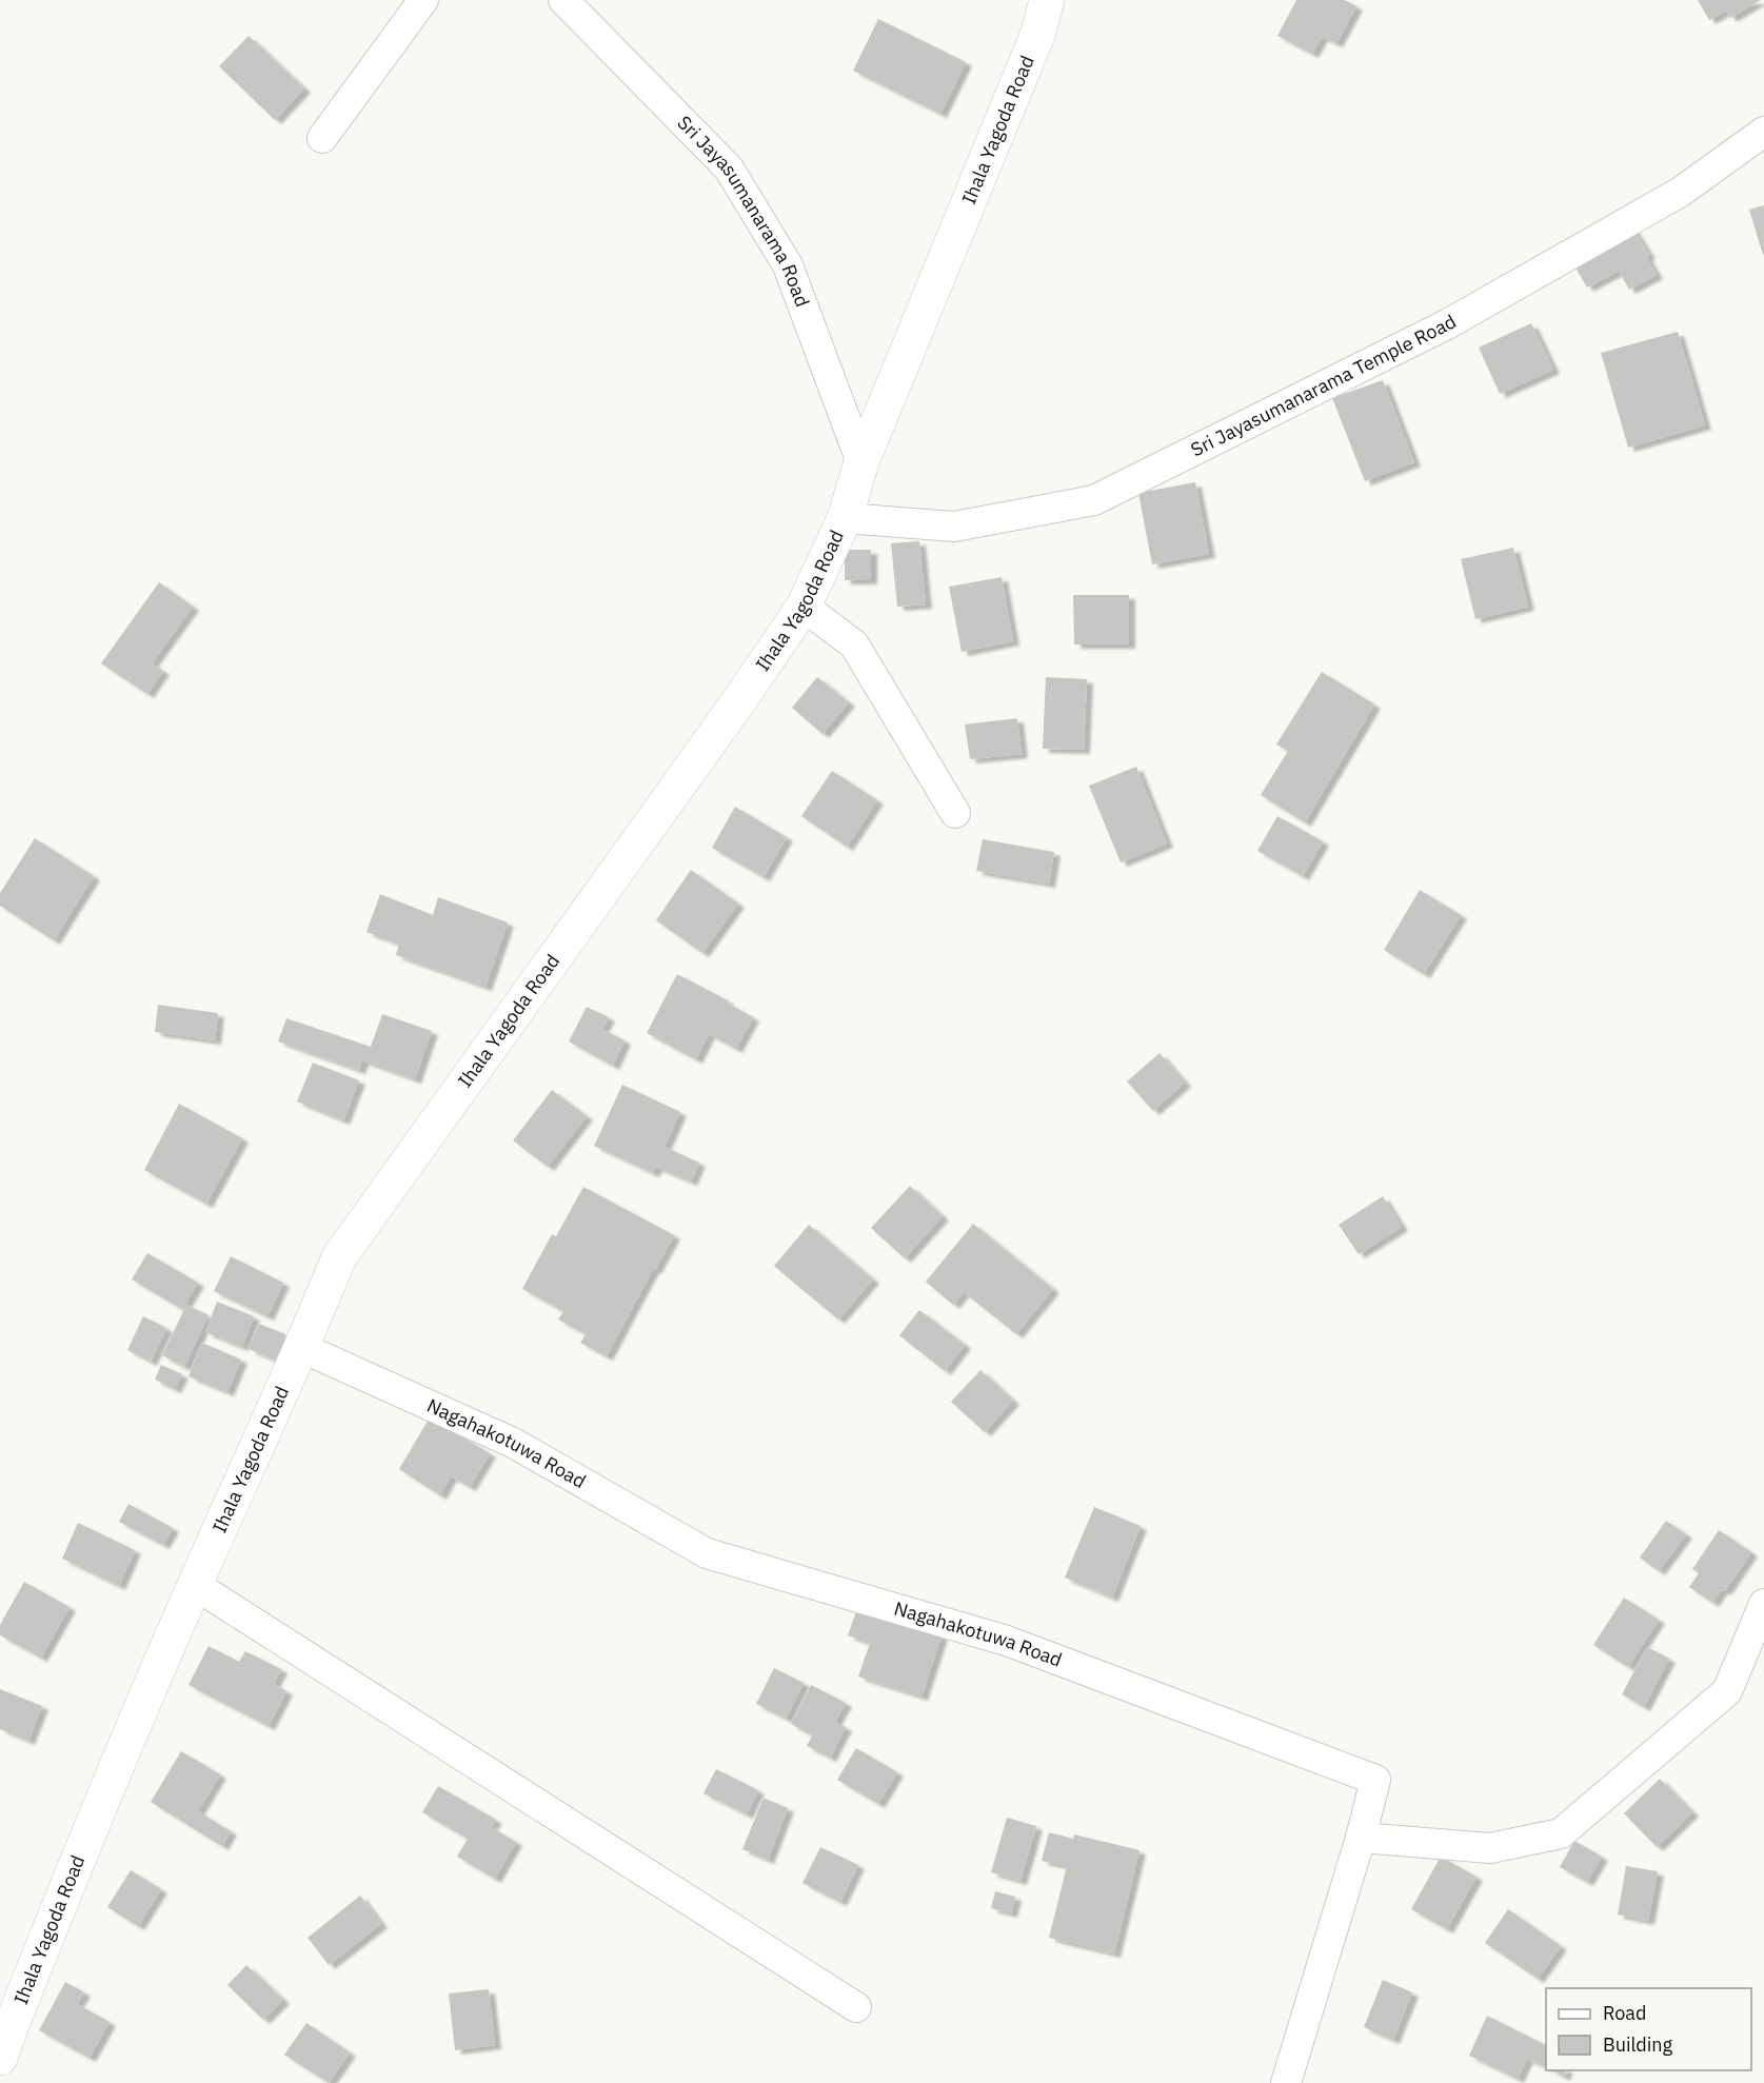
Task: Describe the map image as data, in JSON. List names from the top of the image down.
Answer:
{
  "streets": {
    "street": [
      "Ihala Yagoda Road",
      "Sri Jayasumanarama Road",
      "Sri Jayasumanarama Temple Road",
      "Nagahakotuwa Road"
    ]
  },
  "crossings": [
    ["Ihala Yagoda Road", "Sri Jayasumanarama Road"],
    ["Ihala Yagoda Road", "Sri Jayasumanarama Temple Road"],
    ["Ihala Yagoda Road", "Nagahakotuwa Road"]
  ],
  "legend": ["Road", "Building"]
}
